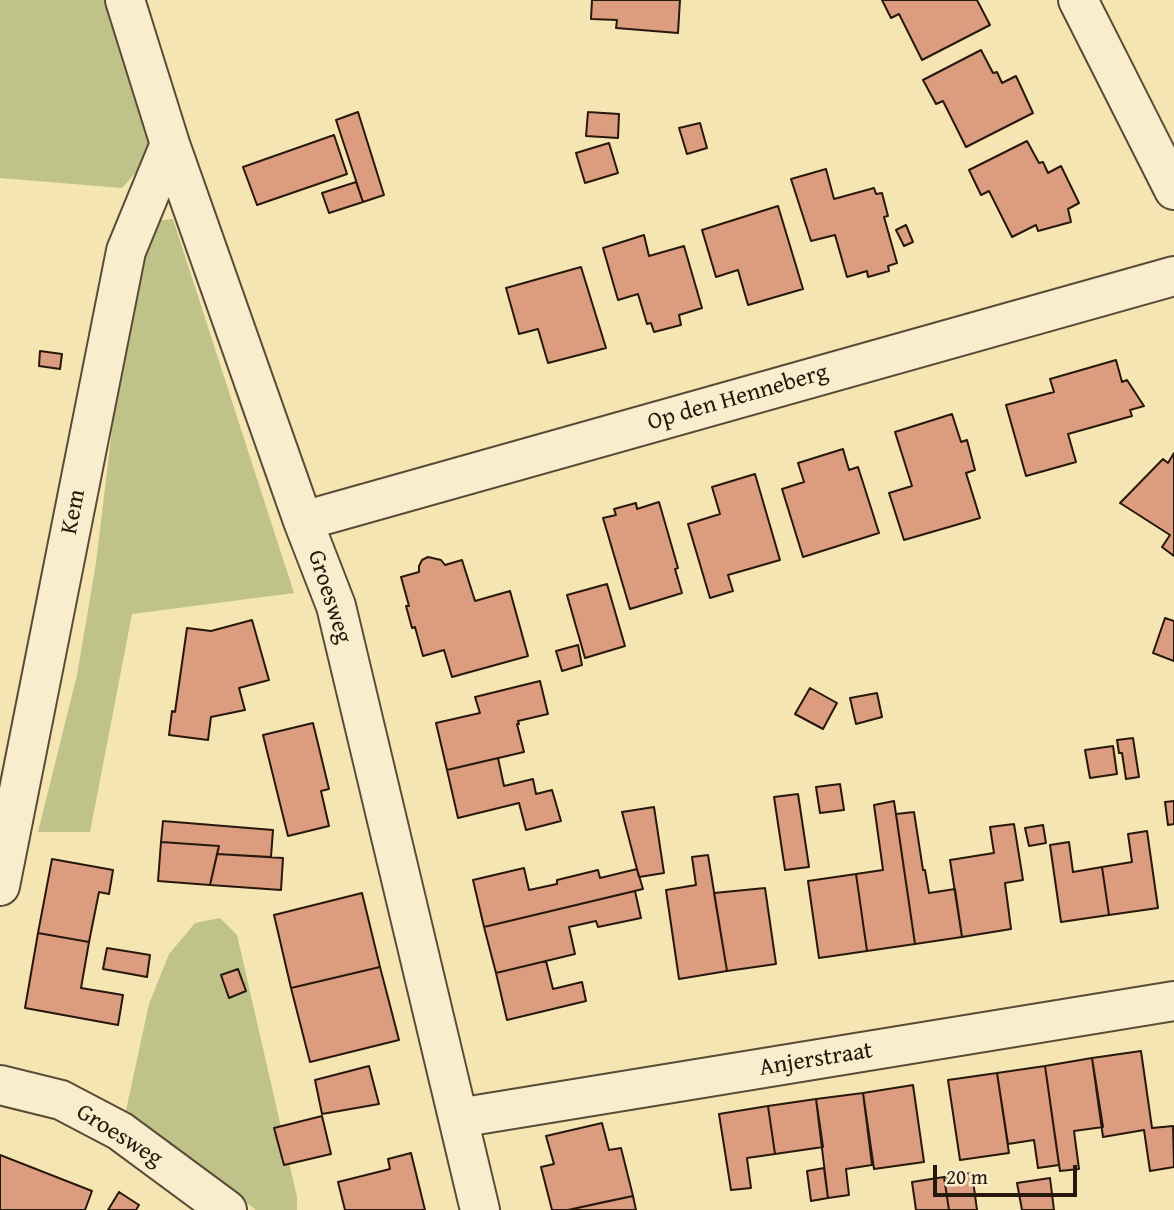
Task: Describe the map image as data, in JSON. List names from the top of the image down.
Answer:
{
  "streets": {
    "street": [
      "Op den Henneberg",
      "Kem",
      "Groesweg",
      "Anjerstraat"
    ]
  },
  "crossings": [
    ["Op den Henneberg", "Groesweg"],
    ["Kem", "Groesweg"],
    ["Groesweg", "Anjerstraat"]
  ],
  "scale_bar": "20 m"
}
